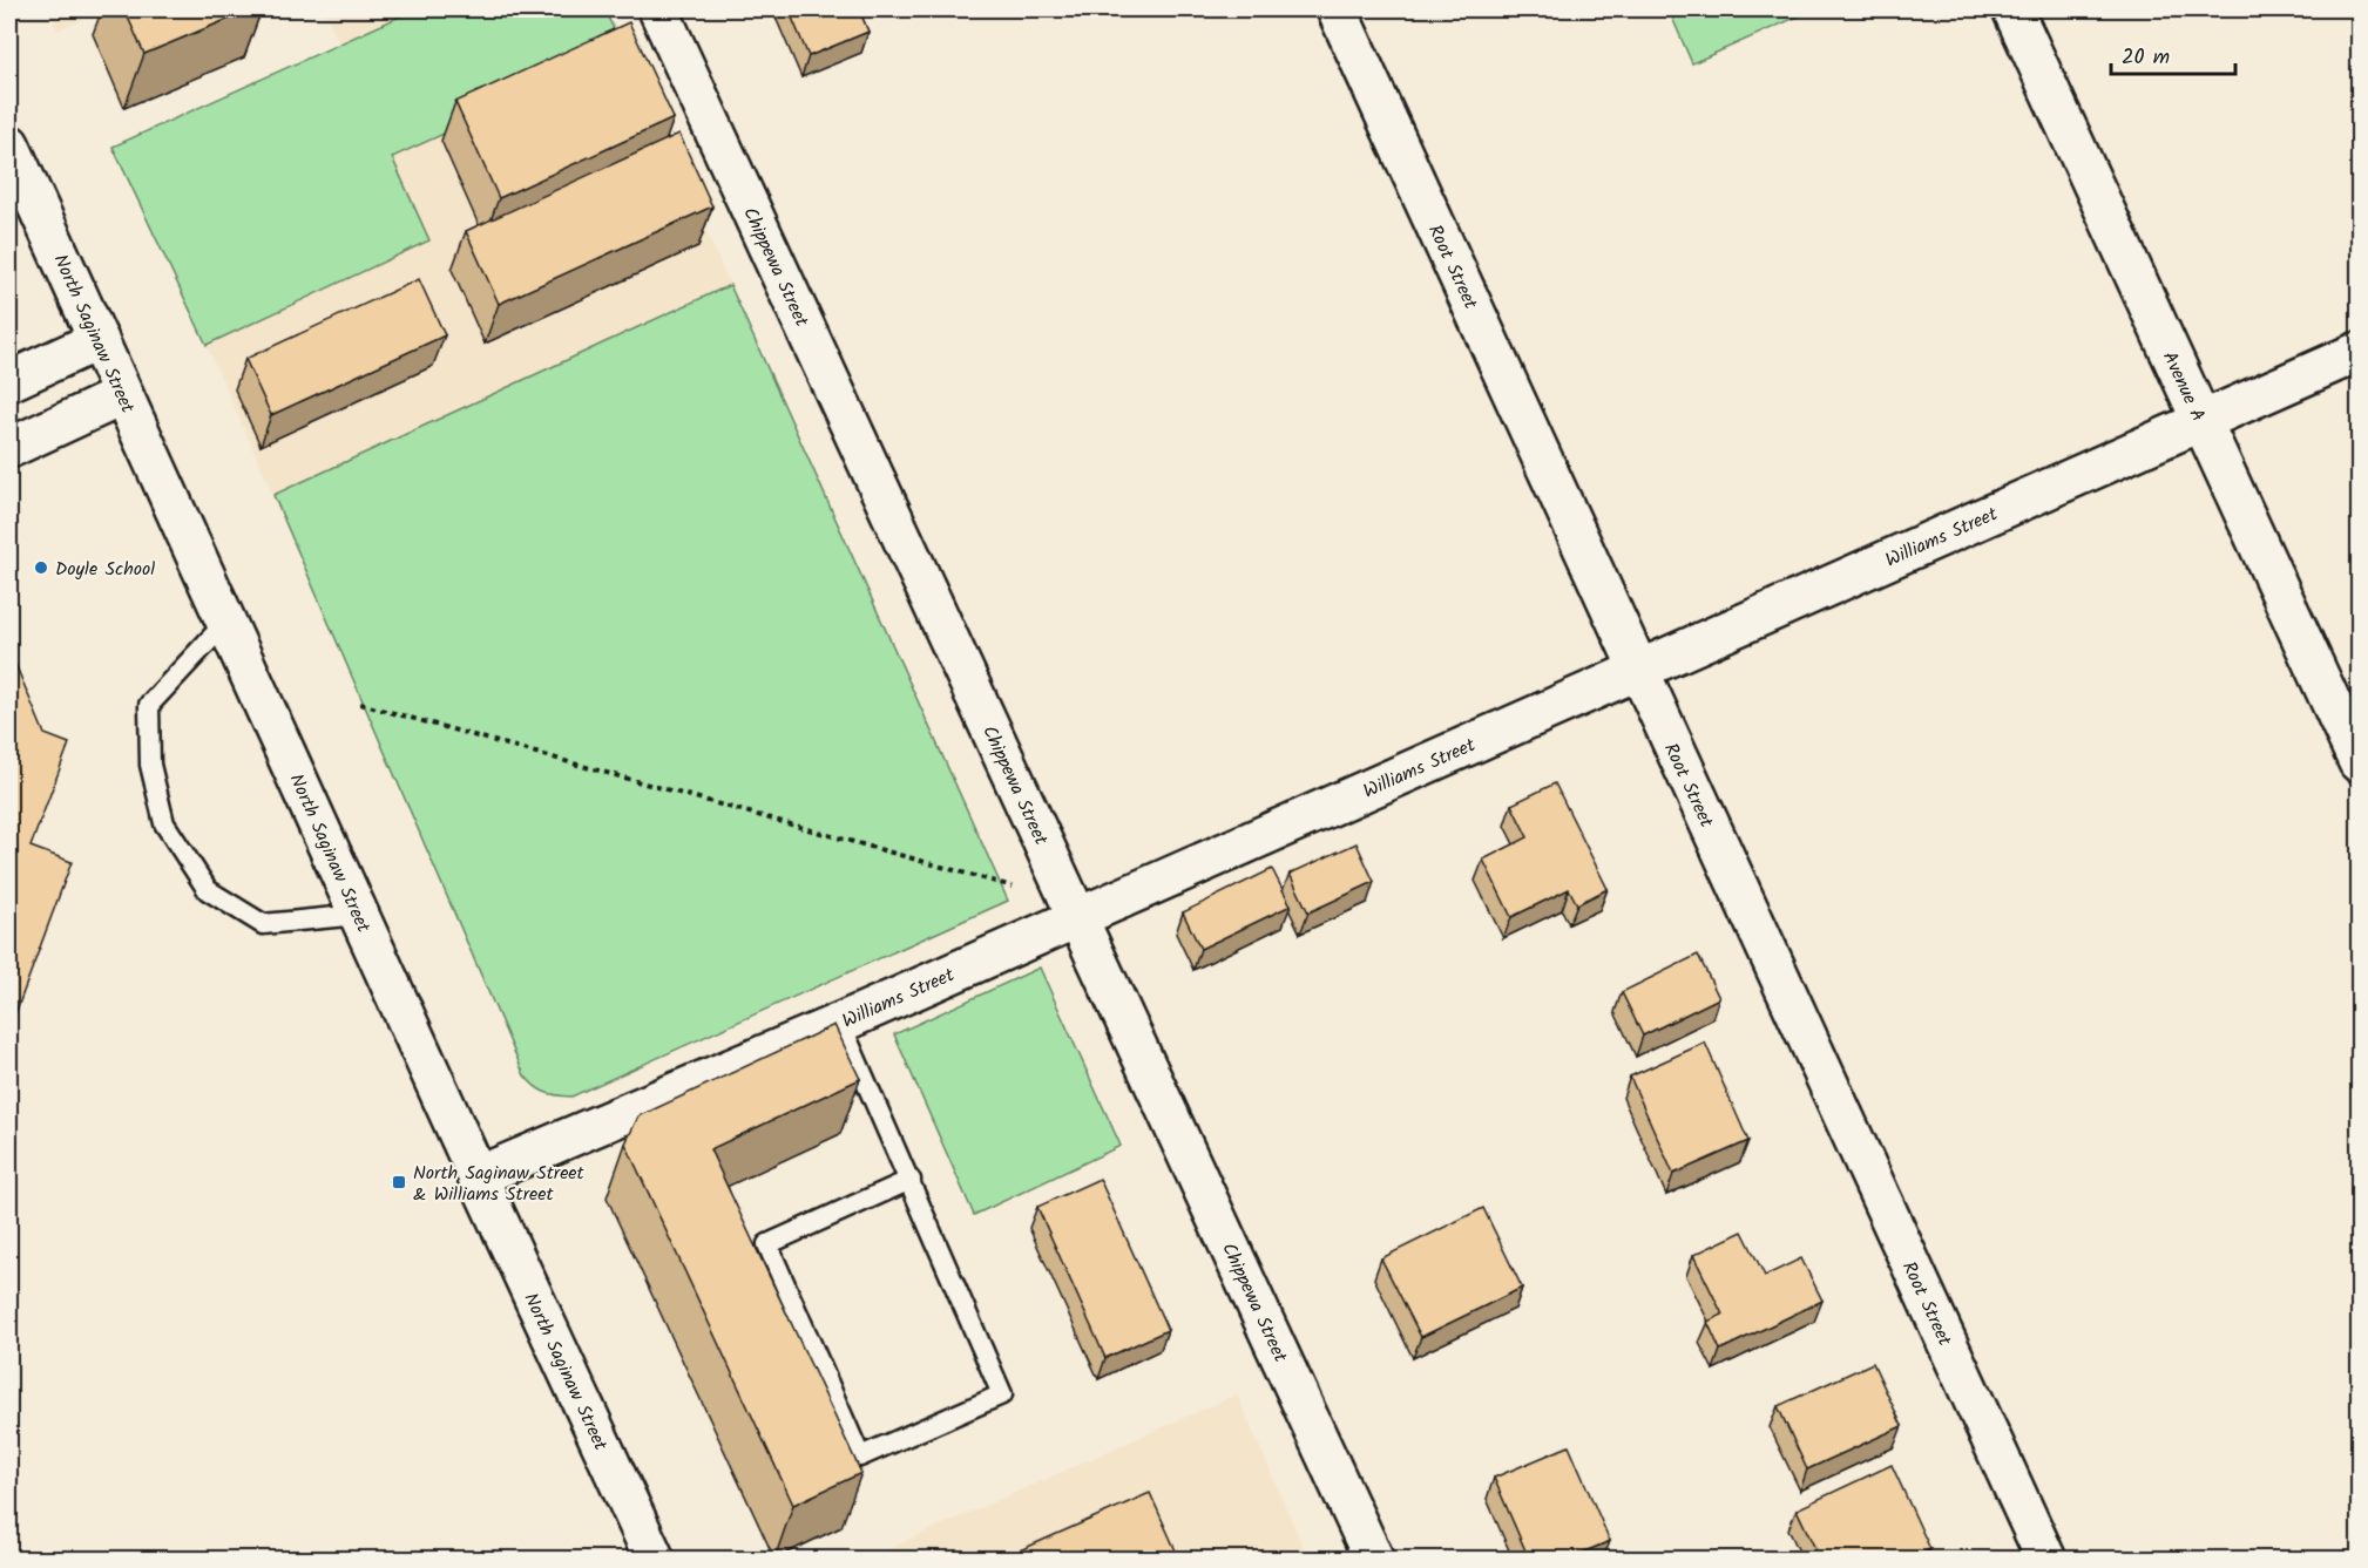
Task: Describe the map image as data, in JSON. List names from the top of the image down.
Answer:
{
  "streets": {
    "street": [
      "Chippewa Street",
      "Root Street",
      "North Saginaw Street",
      "Avenue A",
      "Williams Street"
    ]
  },
  "crossings": [
    ["Chippewa Street", "Williams Street"],
    ["Root Street", "Williams Street"],
    ["North Saginaw Street", "Williams Street"],
    ["Avenue A", "Williams Street"]
  ],
  "places": {
    "other": ["Doyle School"],
    "transit": ["North Saginaw Street & Williams Street"]
  },
  "scale_bar": "20 m"
}
